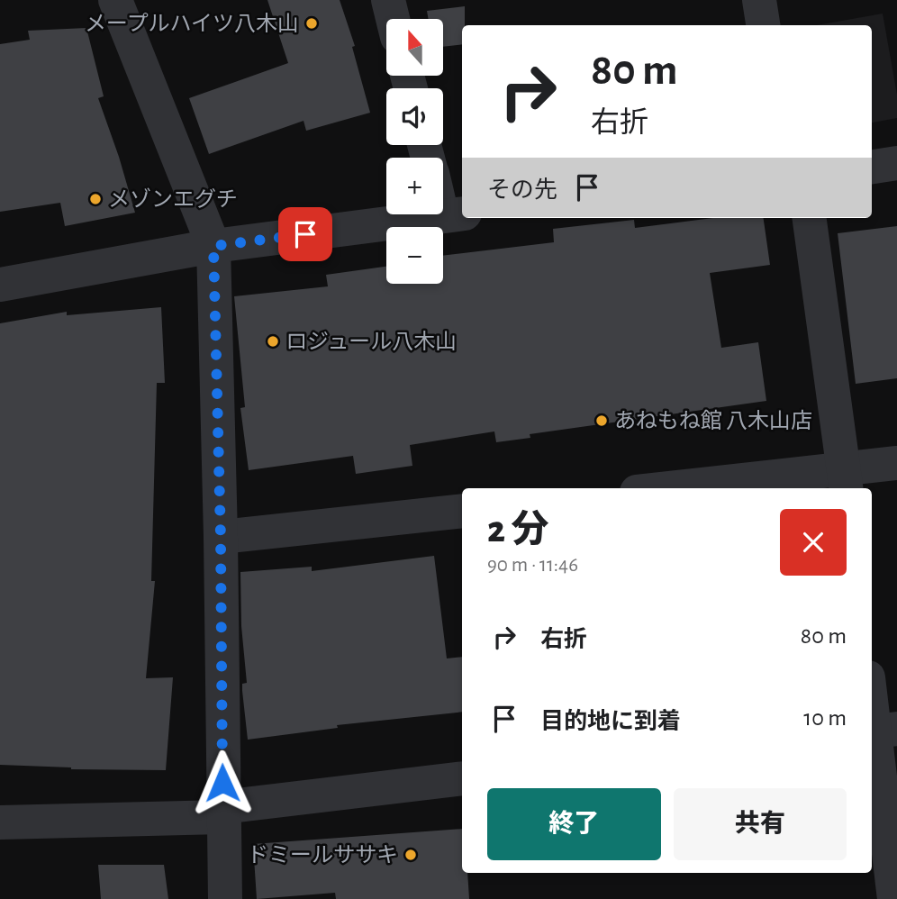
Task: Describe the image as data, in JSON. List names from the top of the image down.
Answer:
{
  "places": [
    "メープルハイツ八木山",
    "メゾンエグチ",
    "ロジュール八木山",
    "あねもね館 八木山店",
    "ドミールササキ"
  ],
  "north": "top",
  "page": {
    "map_buttons": ["+", "−"],
    "turn": ["80 m", "右折"],
    "then": "その先",
    "heading": ["2 分", "90 m · 11:46"],
    "list": [
      {
        "name": "右折",
        "value": "80 m"
      },
      {
        "name": "目的地に到着",
        "value": "10 m"
      }
    ],
    "buttons": ["終了", "共有"]
  }
}
